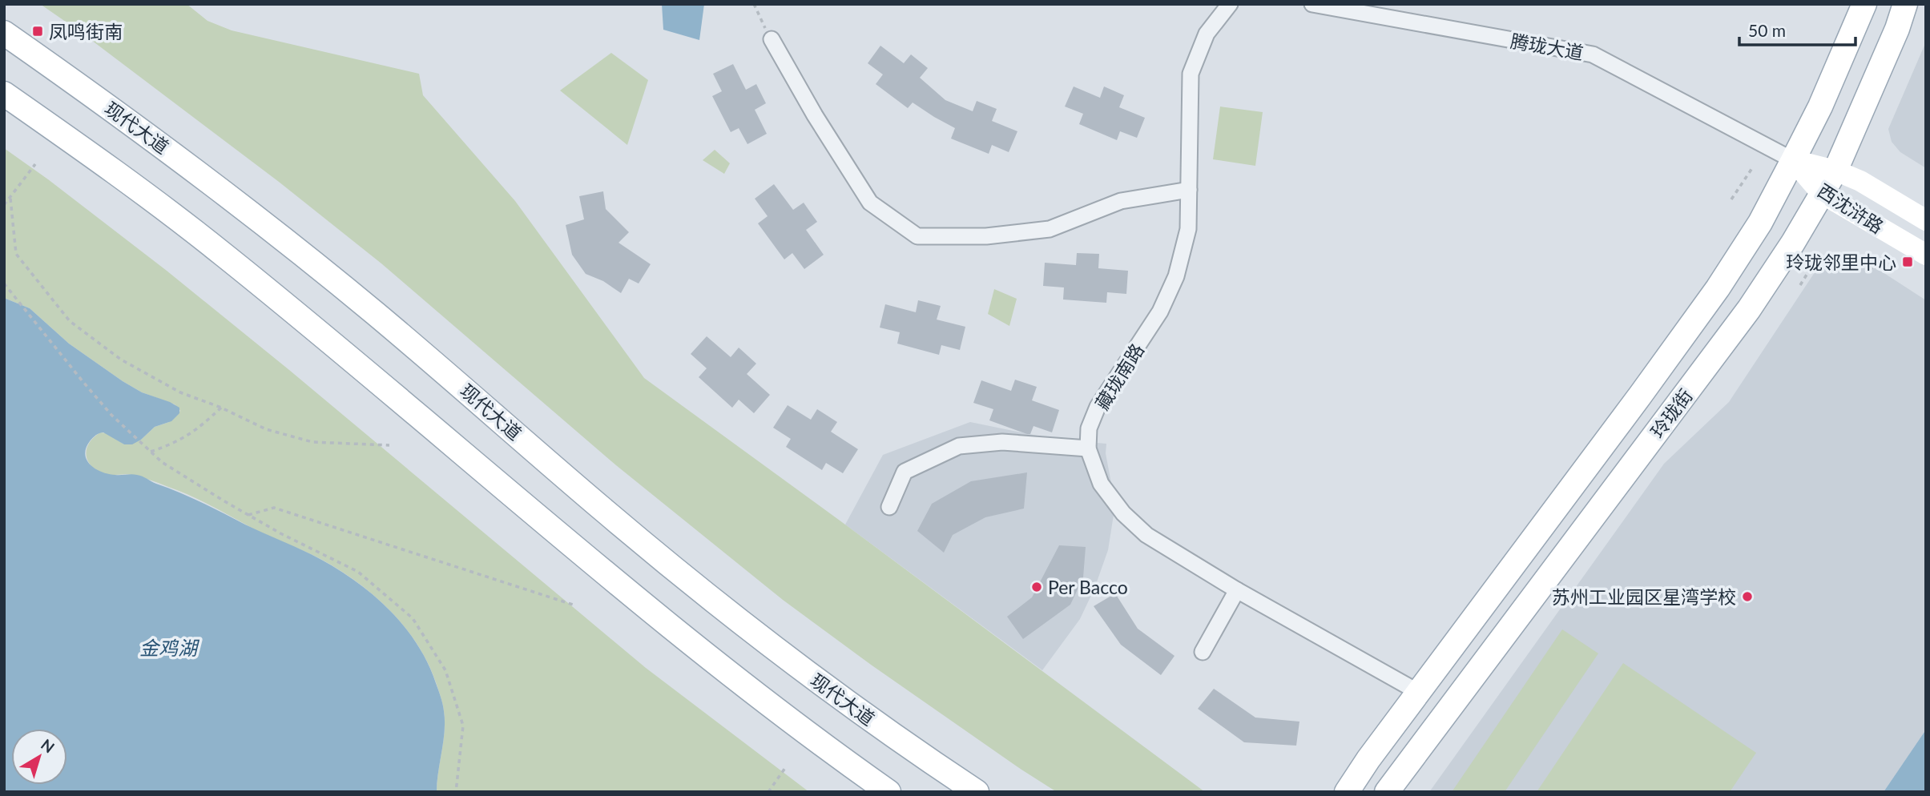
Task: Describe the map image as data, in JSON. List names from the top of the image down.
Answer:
{
  "streets": {
    "main road": ["现代大道", "西沈浒路", "玲珑街"],
    "street": ["腾珑大道", "藏珑南路"]
  },
  "crossings": [
    ["腾珑大道", "西沈浒路"],
    ["腾珑大道", "玲珑街"],
    ["西沈浒路", "玲珑街"],
    ["藏珑南路", "玲珑街"]
  ],
  "water": ["金鸡湖"],
  "places": {
    "transit": ["凤鸣街南", "玲珑邻里中心"],
    "other": ["Per Bacco", "苏州工业园区星湾学校"]
  },
  "scale_bar": "50 m",
  "north": "top right"
}
